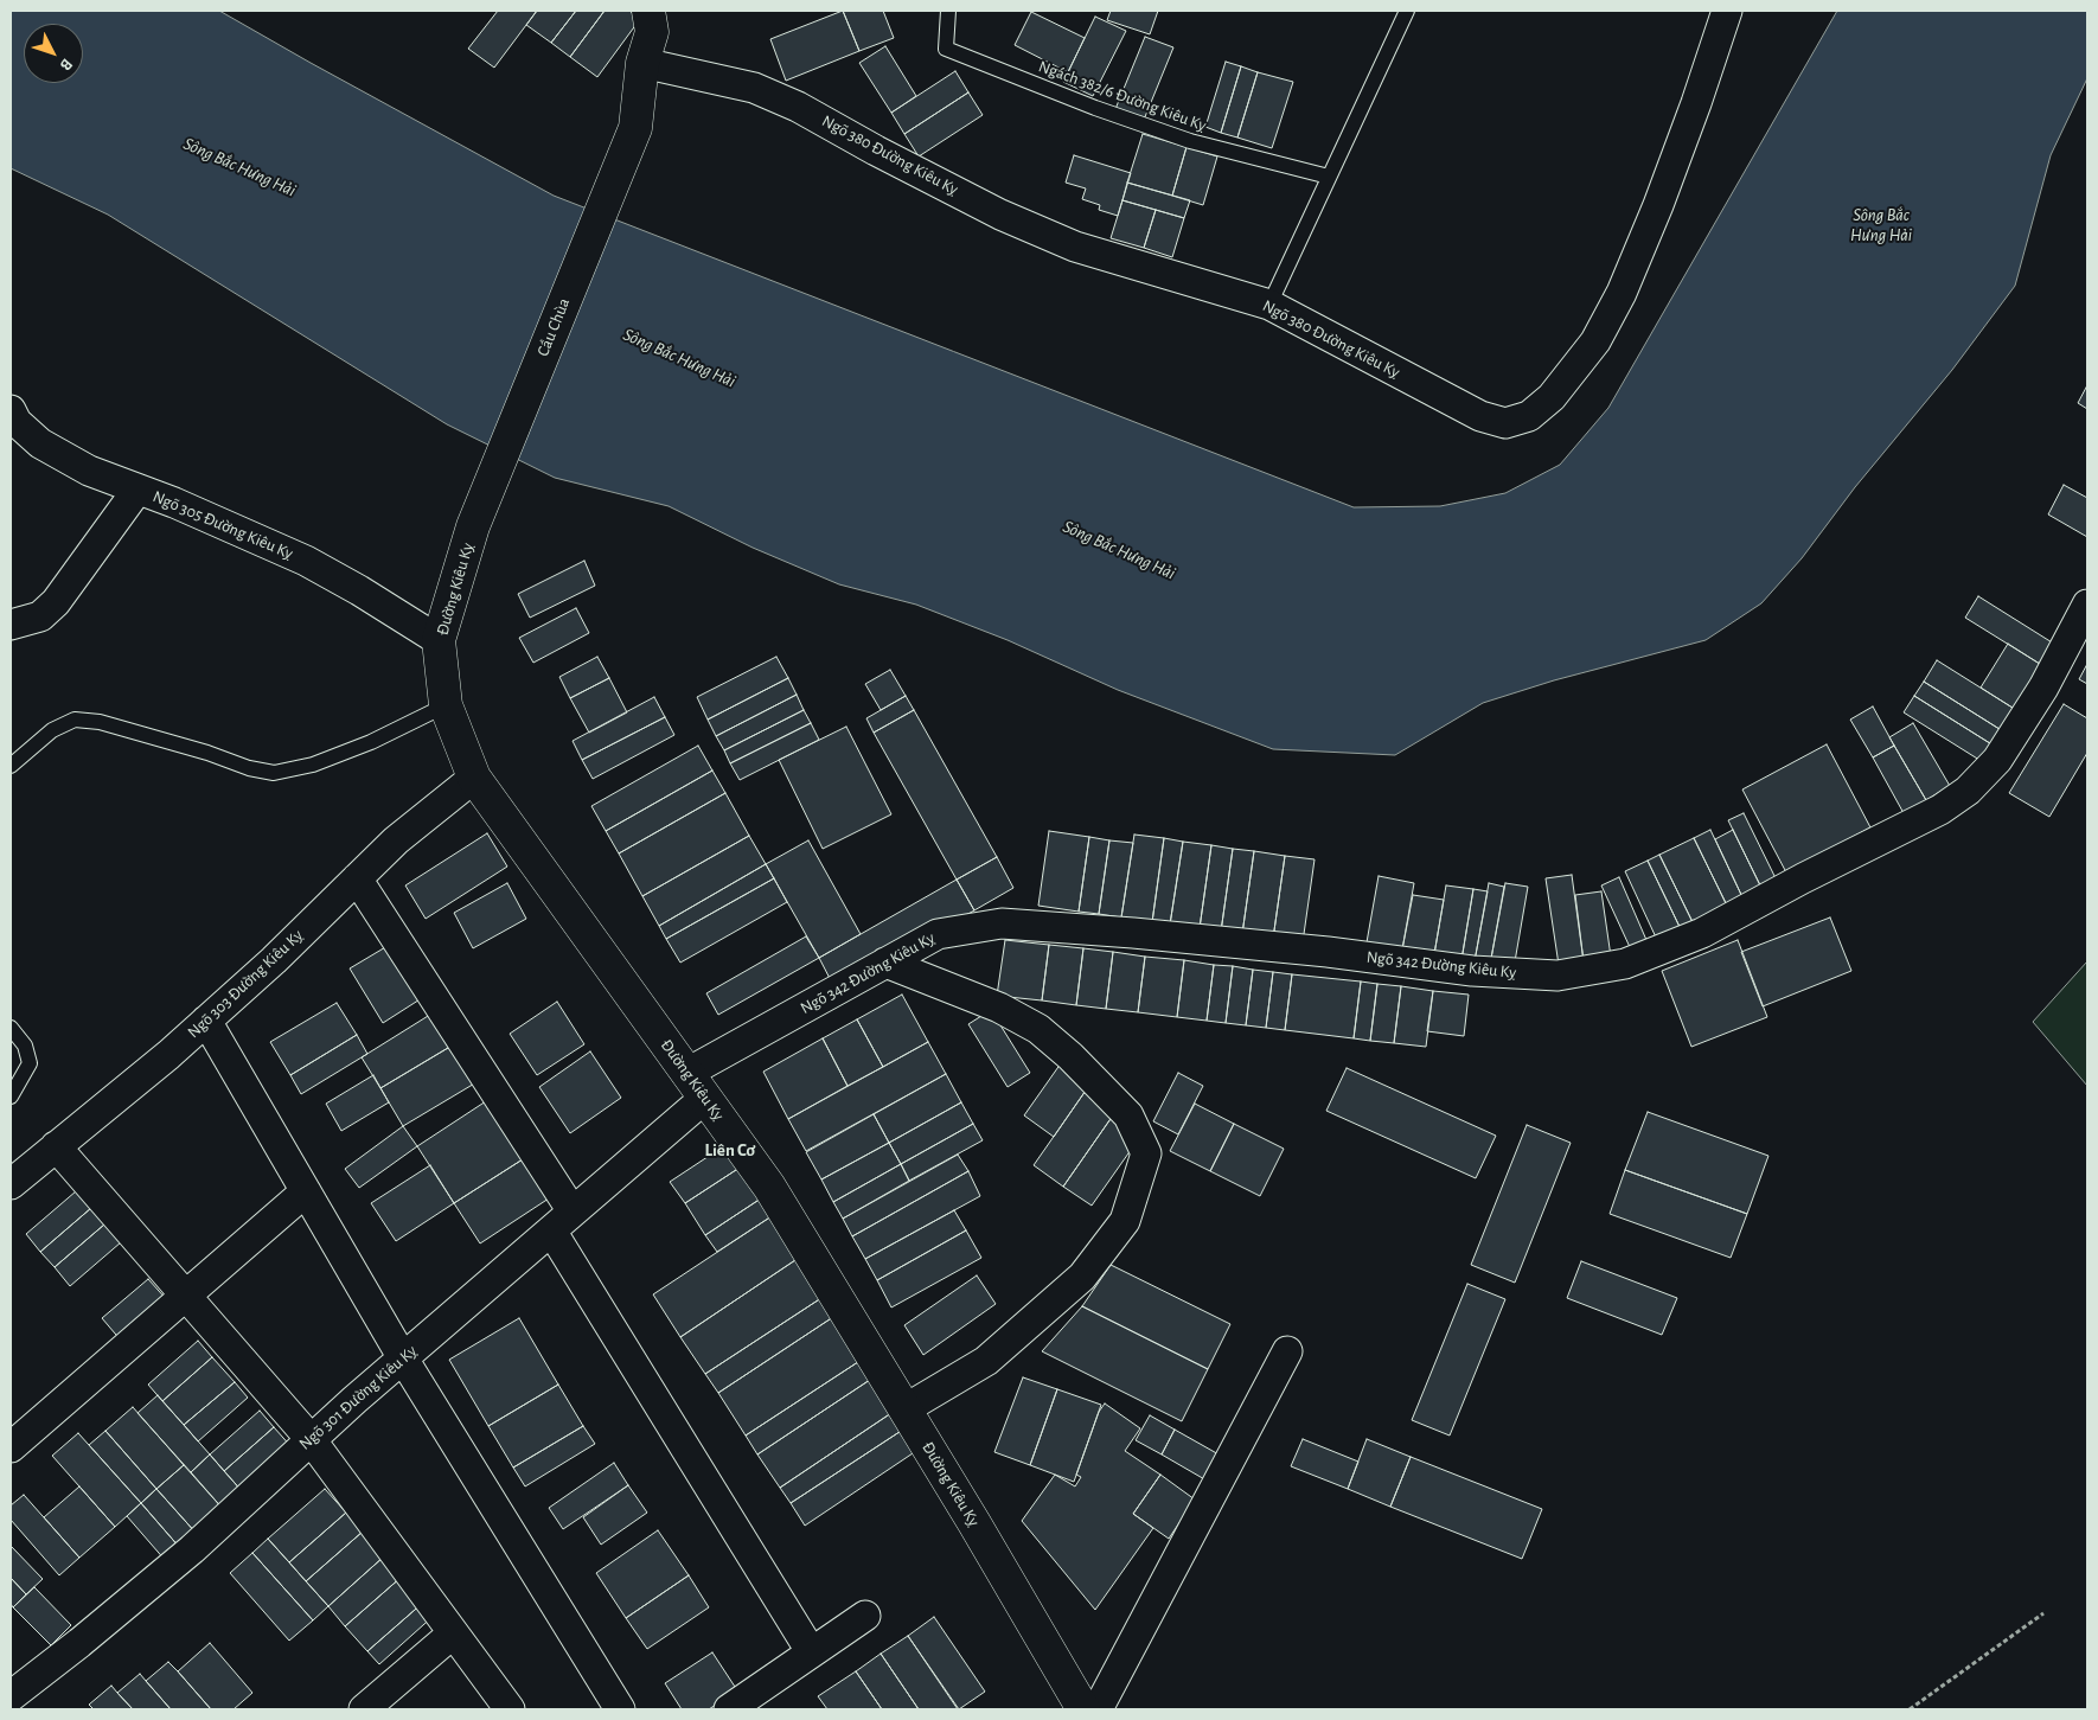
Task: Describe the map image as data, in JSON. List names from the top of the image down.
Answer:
{
  "streets": {
    "main road": ["Cầu Chùa", "Đường Kiêu Kỵ"],
    "street": [
      "Ngõ 380 Đường Kiêu Kỵ",
      "Ngõ 305 Đường Kiêu Kỵ",
      "Ngõ 342 Đường Kiêu Kỵ",
      "Ngõ 303 Đường Kiêu Kỵ",
      "Ngõ 301 Đường Kiêu Kỵ"
    ],
    "lane": ["Ngách 382/6 Đường Kiêu Kỵ"]
  },
  "crossings": [
    ["Ngõ 380 Đường Kiêu Kỵ", "Cầu Chùa"],
    ["Cầu Chùa", "Đường Kiêu Kỵ"],
    ["Ngõ 305 Đường Kiêu Kỵ", "Đường Kiêu Kỵ"],
    ["Đường Kiêu Kỵ", "Ngõ 342 Đường Kiêu Kỵ"],
    ["Đường Kiêu Kỵ", "Ngõ 303 Đường Kiêu Kỵ"],
    ["Đường Kiêu Kỵ", "Ngõ 301 Đường Kiêu Kỵ"],
    ["Ngõ 342 Đường Kiêu Kỵ", "Ngõ 301 Đường Kiêu Kỵ"]
  ],
  "districts": ["Liên Cơ"],
  "water": ["Sông Bắc Hưng Hải"],
  "north": "bottom right"
}
